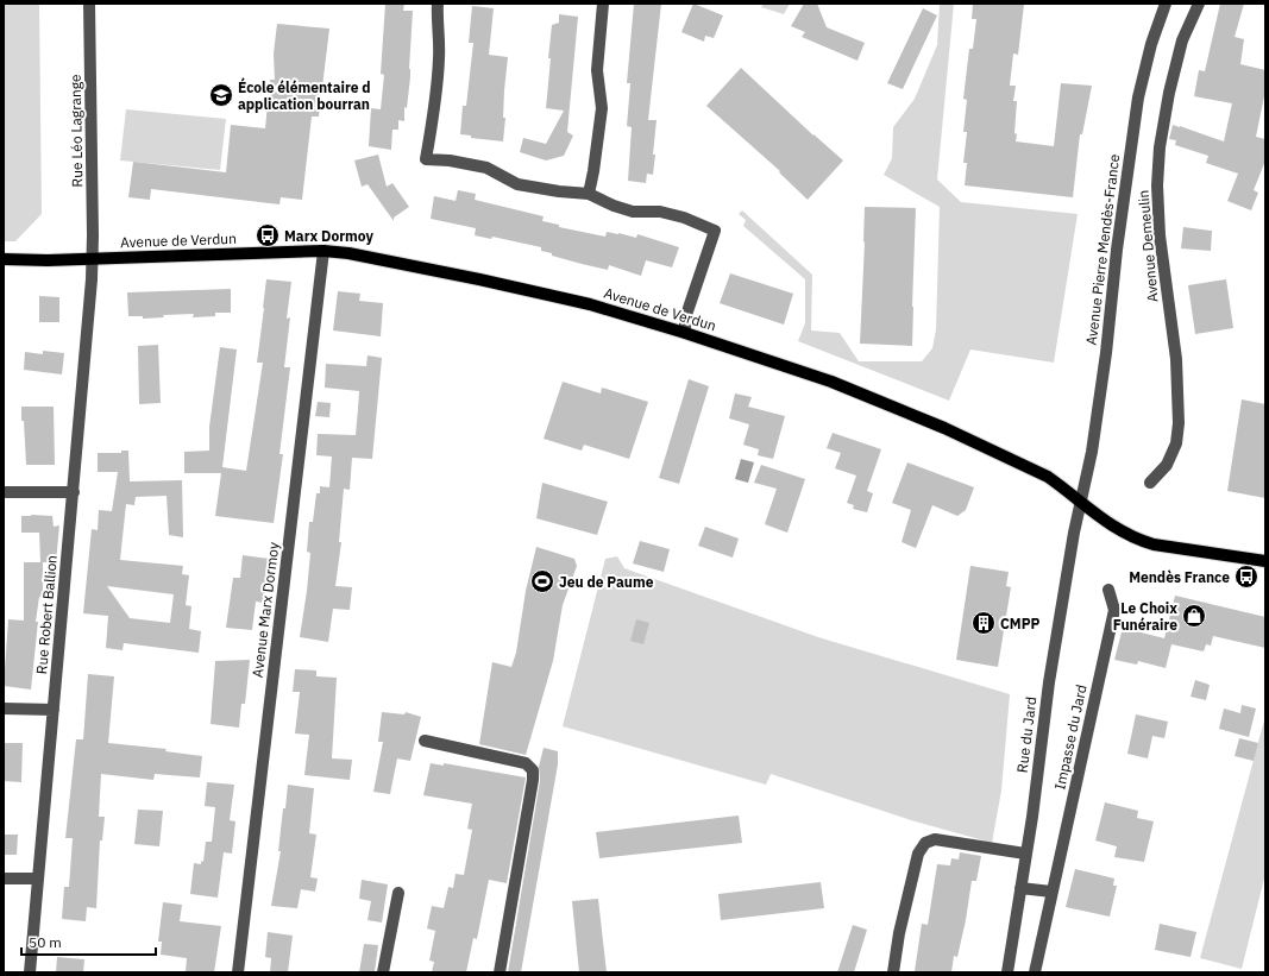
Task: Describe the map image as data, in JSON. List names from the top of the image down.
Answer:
{
  "streets": {
    "main road": ["Avenue de Verdun"],
    "street": [
      "Rue Léo Lagrange",
      "Avenue Demeulin",
      "Avenue Pierre Mendès-France",
      "Avenue Marx Dormoy",
      "Rue Robert Ballion",
      "Rue du Jard",
      "Impasse du Jard"
    ]
  },
  "crossings": [
    ["Rue Léo Lagrange", "Avenue de Verdun"],
    ["Rue Léo Lagrange", "Rue Robert Ballion"],
    ["Avenue de Verdun", "Avenue Pierre Mendès-France"],
    ["Avenue de Verdun", "Avenue Marx Dormoy"],
    ["Avenue de Verdun", "Rue Robert Ballion"],
    ["Avenue de Verdun", "Rue du Jard"],
    ["Avenue Pierre Mendès-France", "Rue du Jard"]
  ],
  "places": {
    "school or university": ["École élémentaire d application bourran"],
    "bus stop": ["Marx Dormoy", "Mendès France"],
    "sports": ["Jeu de Paume"],
    "shop": ["Le Choix Funéraire"],
    "building": ["CMPP"]
  },
  "scale_bar": "50 m"
}
